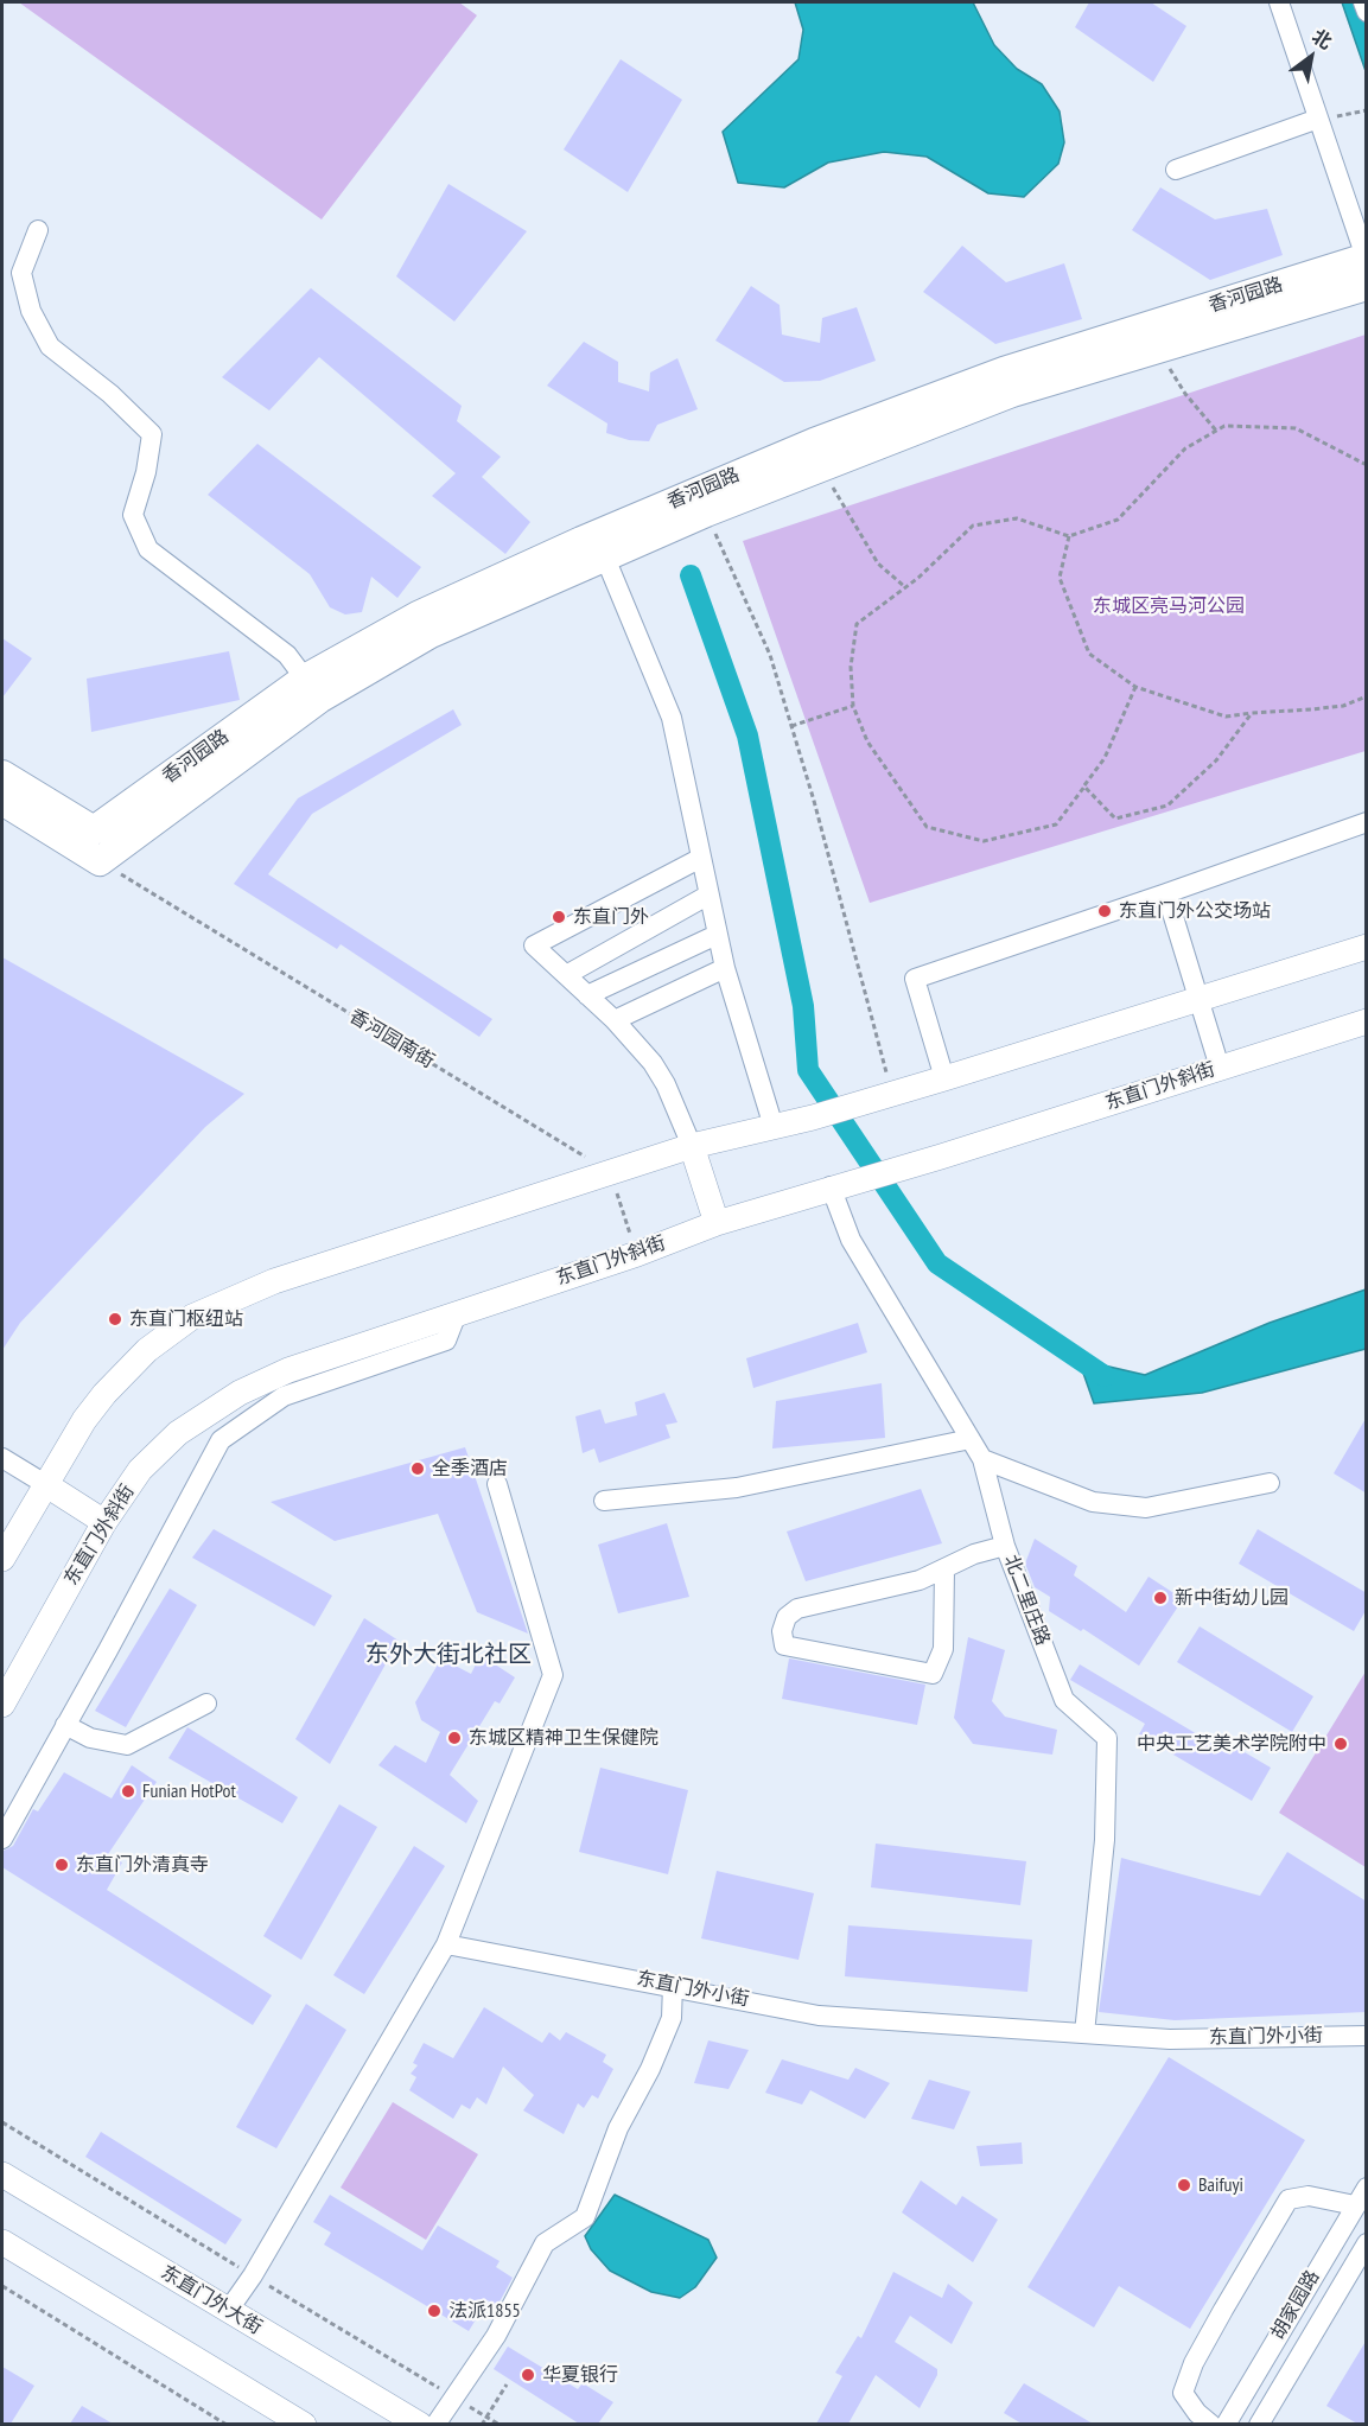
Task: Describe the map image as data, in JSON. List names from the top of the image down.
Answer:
{
  "streets": {
    "highway": ["香河园路"],
    "main road": ["东直门外斜街", "东直门外大街"],
    "street": ["北二里庄路", "东直门外小街", "胡家园路"],
    "path": ["香河园南街"]
  },
  "crossings": [
    ["香河园路", "香河园南街"],
    ["东直门外斜街", "北二里庄路"],
    ["北二里庄路", "东直门外小街"]
  ],
  "districts": ["东外大街北社区"],
  "parks": ["东城区亮马河公园"],
  "places": [
    "东直门外公交场站",
    "东直门外",
    "东直门枢纽站",
    "全季酒店",
    "新中街幼儿园",
    "东城区精神卫生保健院",
    "中央工艺美术学院附中",
    "Funian HotPot",
    "东直门外清真寺",
    "Baifuyi",
    "法派1855",
    "华夏银行"
  ],
  "north": "top right"
}
